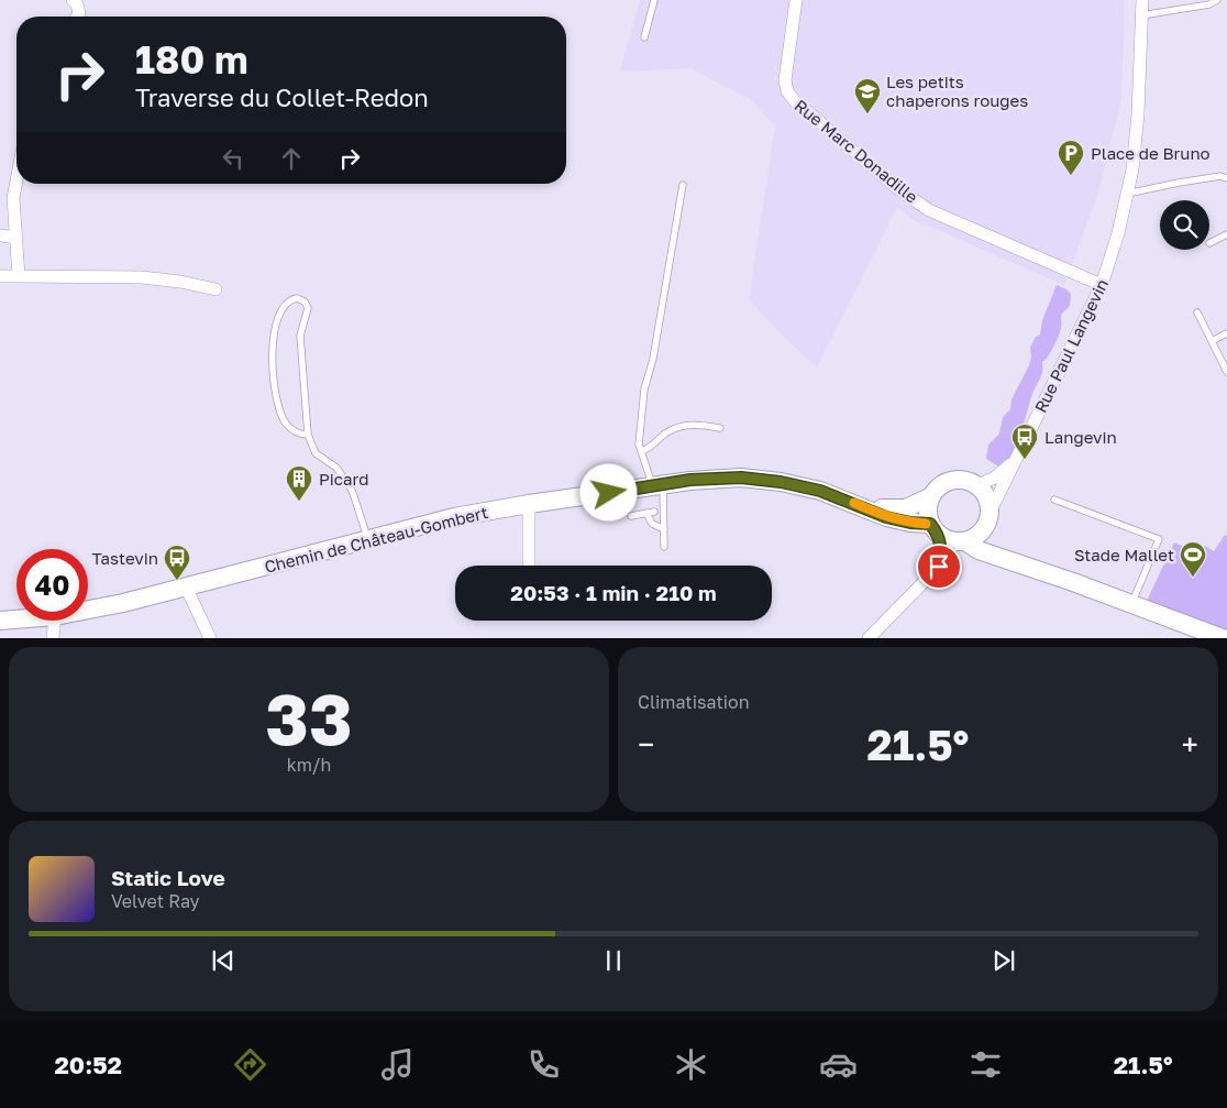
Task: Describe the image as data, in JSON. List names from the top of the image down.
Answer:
{
  "streets": {
    "street": ["Rue Marc Donadille", "Rue Paul Langevin", "Chemin de Château-Gombert"]
  },
  "crossings": [
    ["Rue Marc Donadille", "Rue Paul Langevin"],
    ["Rue Paul Langevin", "Chemin de Château-Gombert"]
  ],
  "places": {
    "school or university": ["Les petits chaperons rouges"],
    "parking": ["Place de Bruno"],
    "bus stop": ["Langevin", "Tastevin"],
    "building": ["Picard"],
    "sports": ["Stade Mallet"]
  },
  "page": {
    "turn": ["180 m", "Traverse du Collet-Redon"],
    "limit": "40",
    "trip": "20:53 · 1 min · 210 m",
    "tile": [
      ["33", "km/h"],
      "Climatisation"
    ],
    "heat": ["−", "21.5°", "+"],
    "song": ["Static Love", "Velvet Ray"],
    "tabs": ["20:52", "21.5°"]
  }
}
